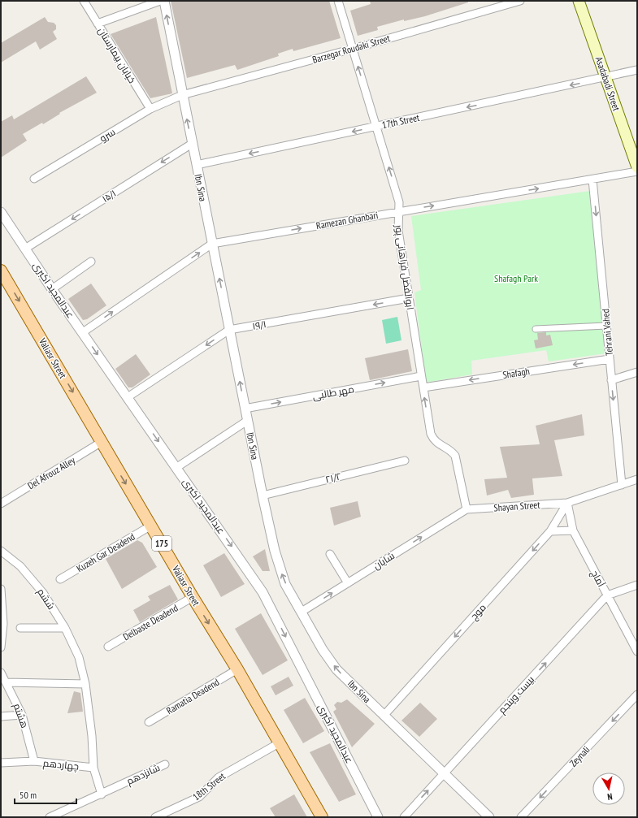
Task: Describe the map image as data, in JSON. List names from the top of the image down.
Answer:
{
  "streets": {
    "main road": ["Asadabadi Street", "Valiasr Street", "175"],
    "street": [
      "Barzegar Roudaki Street",
      "خیابان بیمارستان",
      "17th Street",
      "سرو",
      "Ibn Sina",
      "۱۵/۱",
      "Ramezan Ghanbari",
      "ابوالفضل فراهانی پور",
      "عبدالمجید اکبری",
      "۱۹/۱",
      "Tehrani Vahed",
      "Shafagh",
      "مهر طالبی",
      "Del Afrouz Alley",
      "۲۱/۲",
      "Shayan Street",
      "Kuzeh Gar Deadend",
      "شایان",
      "آماج",
      "ششم",
      "موج",
      "Delbaste Deadend",
      "بیست وپنجم",
      "Ramatia Deadend",
      "هشتم",
      "Zeynali",
      "چهاردهم",
      "شانزدهم",
      "18th Street"
    ]
  },
  "crossings": [
    ["Barzegar Roudaki Street", "سرو"],
    ["Barzegar Roudaki Street", "Ibn Sina"],
    ["Barzegar Roudaki Street", "ابوالفضل فراهانی پور"],
    ["خیابان بیمارستان", "سرو"],
    ["Asadabadi Street", "17th Street"],
    ["17th Street", "Ibn Sina"],
    ["17th Street", "ابوالفضل فراهانی پور"],
    ["سرو", "Ibn Sina"],
    ["Ibn Sina", "۱۵/۱"],
    ["Ibn Sina", "Ramezan Ghanbari"],
    ["Ibn Sina", "۱۹/۱"],
    ["Ibn Sina", "مهر طالبی"],
    ["Ibn Sina", "۲۱/۲"],
    ["Ibn Sina", "شایان"],
    ["Ibn Sina", "موج"],
    ["Ibn Sina", "بیست وپنجم"],
    ["۱۵/۱", "عبدالمجید اکبری"],
    ["Ramezan Ghanbari", "ابوالفضل فراهانی پور"],
    ["Ramezan Ghanbari", "عبدالمجید اکبری"],
    ["Ramezan Ghanbari", "Tehrani Vahed"],
    ["ابوالفضل فراهانی پور", "۱۹/۱"],
    ["ابوالفضل فراهانی پور", "Shafagh"],
    ["ابوالفضل فراهانی پور", "مهر طالبی"],
    ["ابوالفضل فراهانی پور", "Shayan Street"],
    ["ابوالفضل فراهانی پور", "شایان"],
    ["عبدالمجید اکبری", "۱۹/۱"],
    ["Tehrani Vahed", "Shafagh"],
    ["Tehrani Vahed", "Shayan Street"],
    ["Valiasr Street", "Del Afrouz Alley"],
    ["Valiasr Street", "Kuzeh Gar Deadend"],
    ["Valiasr Street", "Delbaste Deadend"],
    ["Valiasr Street", "Ramatia Deadend"],
    ["Valiasr Street", "18th Street"],
    ["Shayan Street", "شایان"],
    ["Shayan Street", "آماج"],
    ["Shayan Street", "موج"],
    ["آماج", "موج"],
    ["آماج", "بیست وپنجم"],
    ["ششم", "چهاردهم"],
    ["هشتم", "چهاردهم"]
  ],
  "one_way": [
    "17th Street",
    "Ibn Sina",
    "۱۵/۱",
    "Ramezan Ghanbari",
    "ابوالفضل فراهانی پور",
    "عبدالمجید اکبری",
    "۱۹/۱",
    "Tehrani Vahed",
    "Valiasr Street",
    "مهر طالبی",
    "شایان",
    "موج",
    "بیست وپنجم",
    "Zeynali"
  ],
  "parks": ["Shafagh Park"],
  "scale_bar": "50 m",
  "north": "bottom"
}
